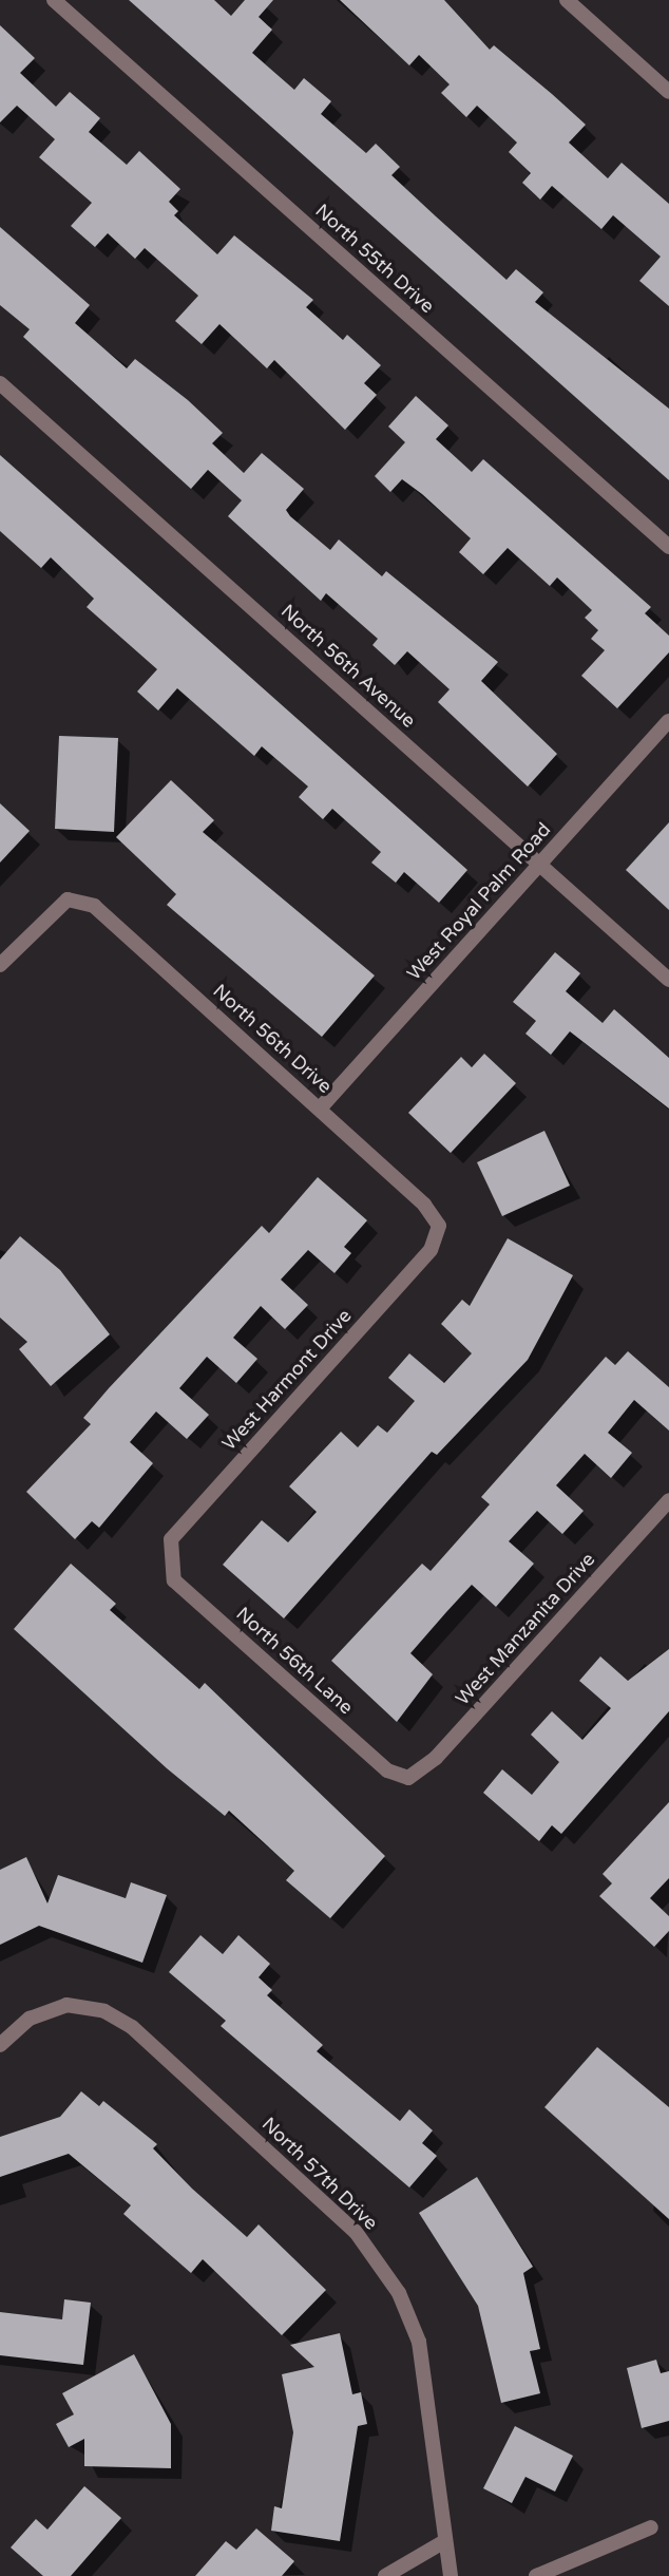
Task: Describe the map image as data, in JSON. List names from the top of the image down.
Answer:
{
  "streets": {
    "street": [
      "North 55th Drive",
      "North 56th Avenue",
      "West Royal Palm Road",
      "North 56th Drive",
      "West Harmont Drive",
      "West Manzanita Drive",
      "North 56th Lane",
      "North 57th Drive"
    ]
  },
  "crossings": [
    ["North 56th Avenue", "West Royal Palm Road"],
    ["West Royal Palm Road", "North 56th Drive"],
    ["North 56th Drive", "West Harmont Drive"],
    ["West Harmont Drive", "North 56th Lane"],
    ["West Manzanita Drive", "North 56th Lane"]
  ]
}
